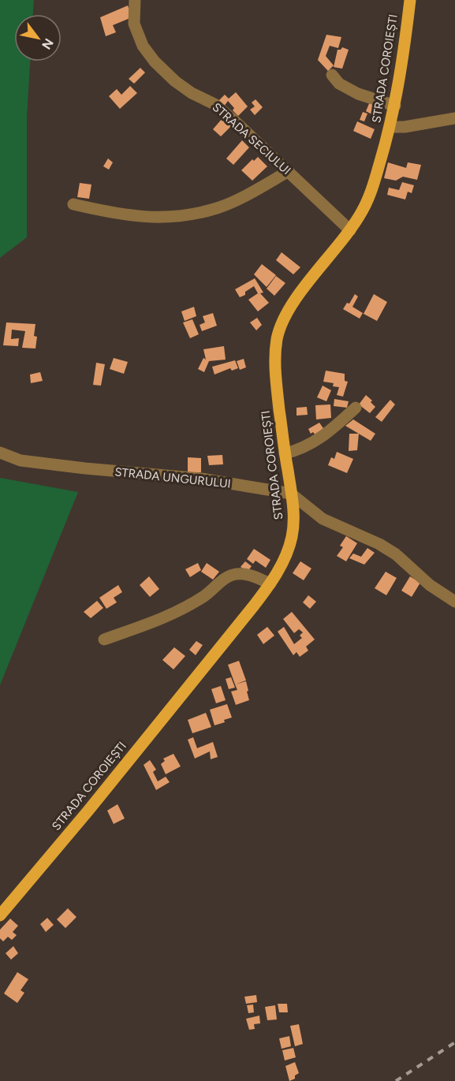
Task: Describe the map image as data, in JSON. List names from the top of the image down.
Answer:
{
  "streets": {
    "main road": ["STRADA COROIEȘTI"],
    "street": ["STRADA SECIULUI", "STRADA UNGURULUI"]
  },
  "crossings": [
    ["STRADA COROIEȘTI", "STRADA SECIULUI"],
    ["STRADA COROIEȘTI", "STRADA UNGURULUI"]
  ],
  "north": "bottom right"
}
